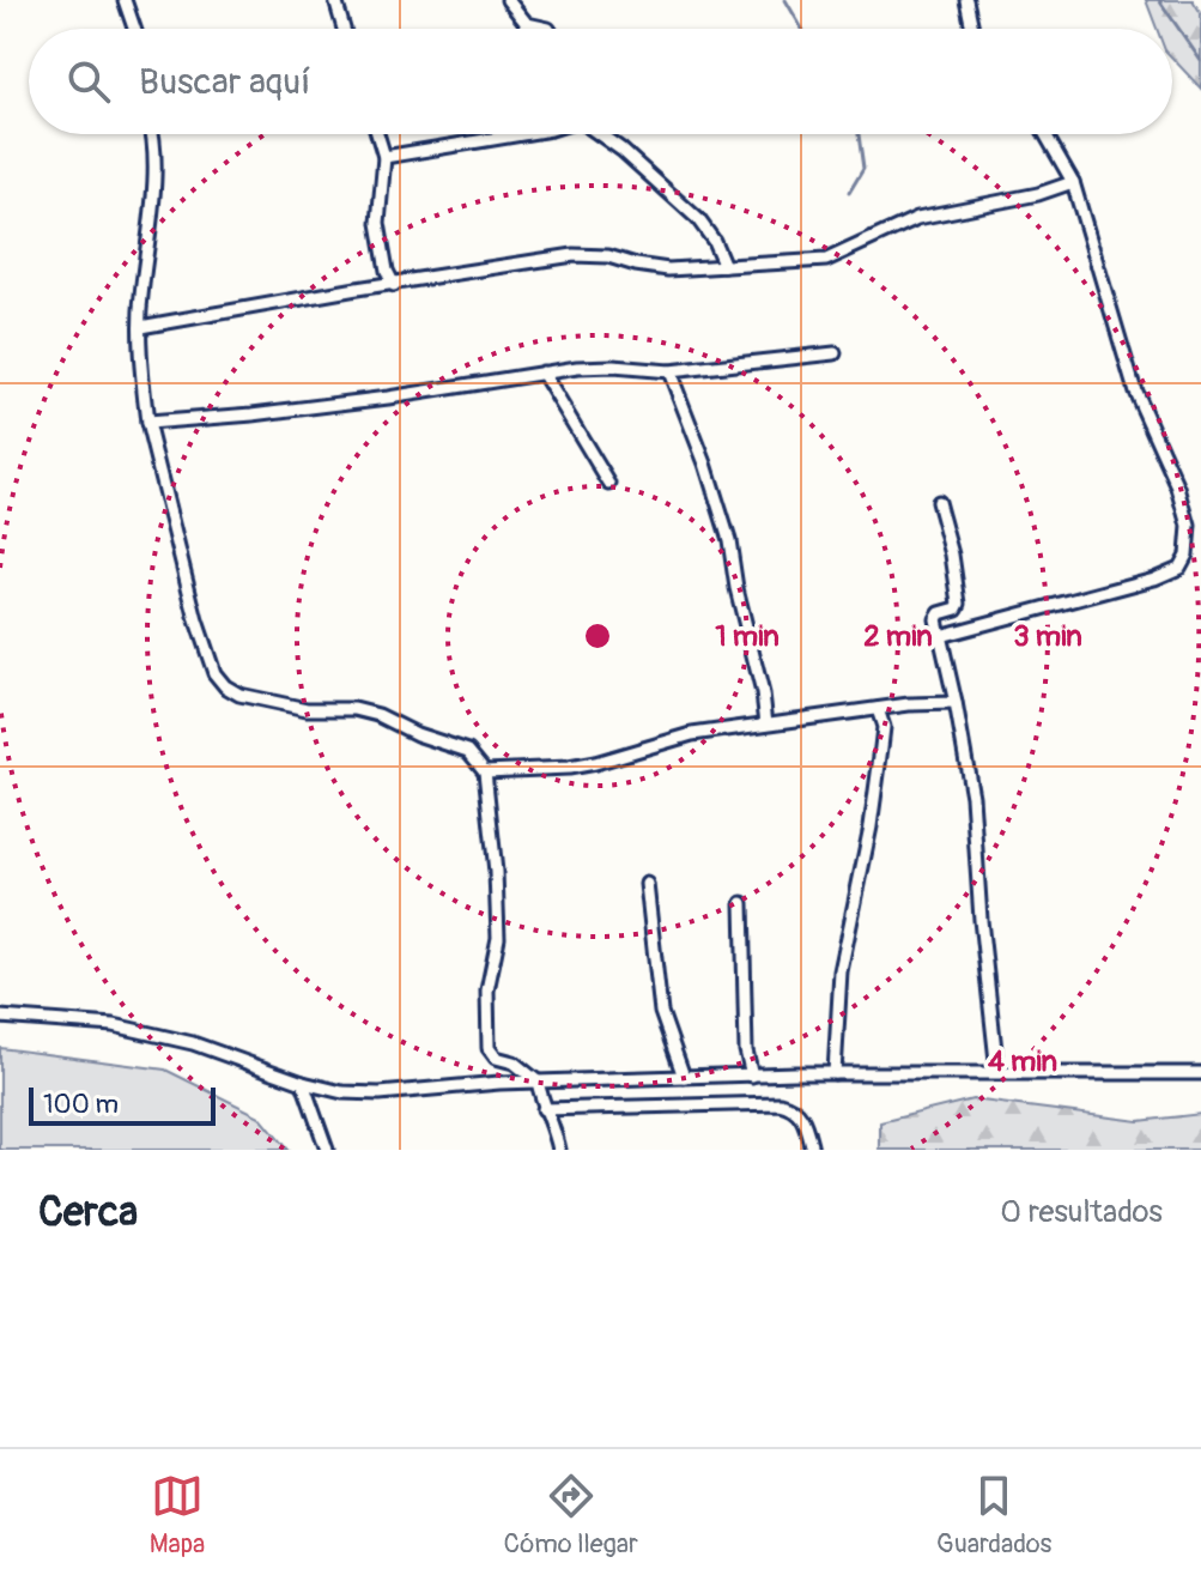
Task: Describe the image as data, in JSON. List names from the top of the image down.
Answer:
{
  "scale_bar": "100 m",
  "page": {
    "search": "Buscar aquí",
    "scale": "100 m",
    "heading": ["Cerca", "0 resultados"],
    "nav": ["Mapa", "Cómo llegar", "Guardados"]
  },
  "rings": [
    "1 min",
    "2 min",
    "3 min",
    "4 min"
  ]
}
